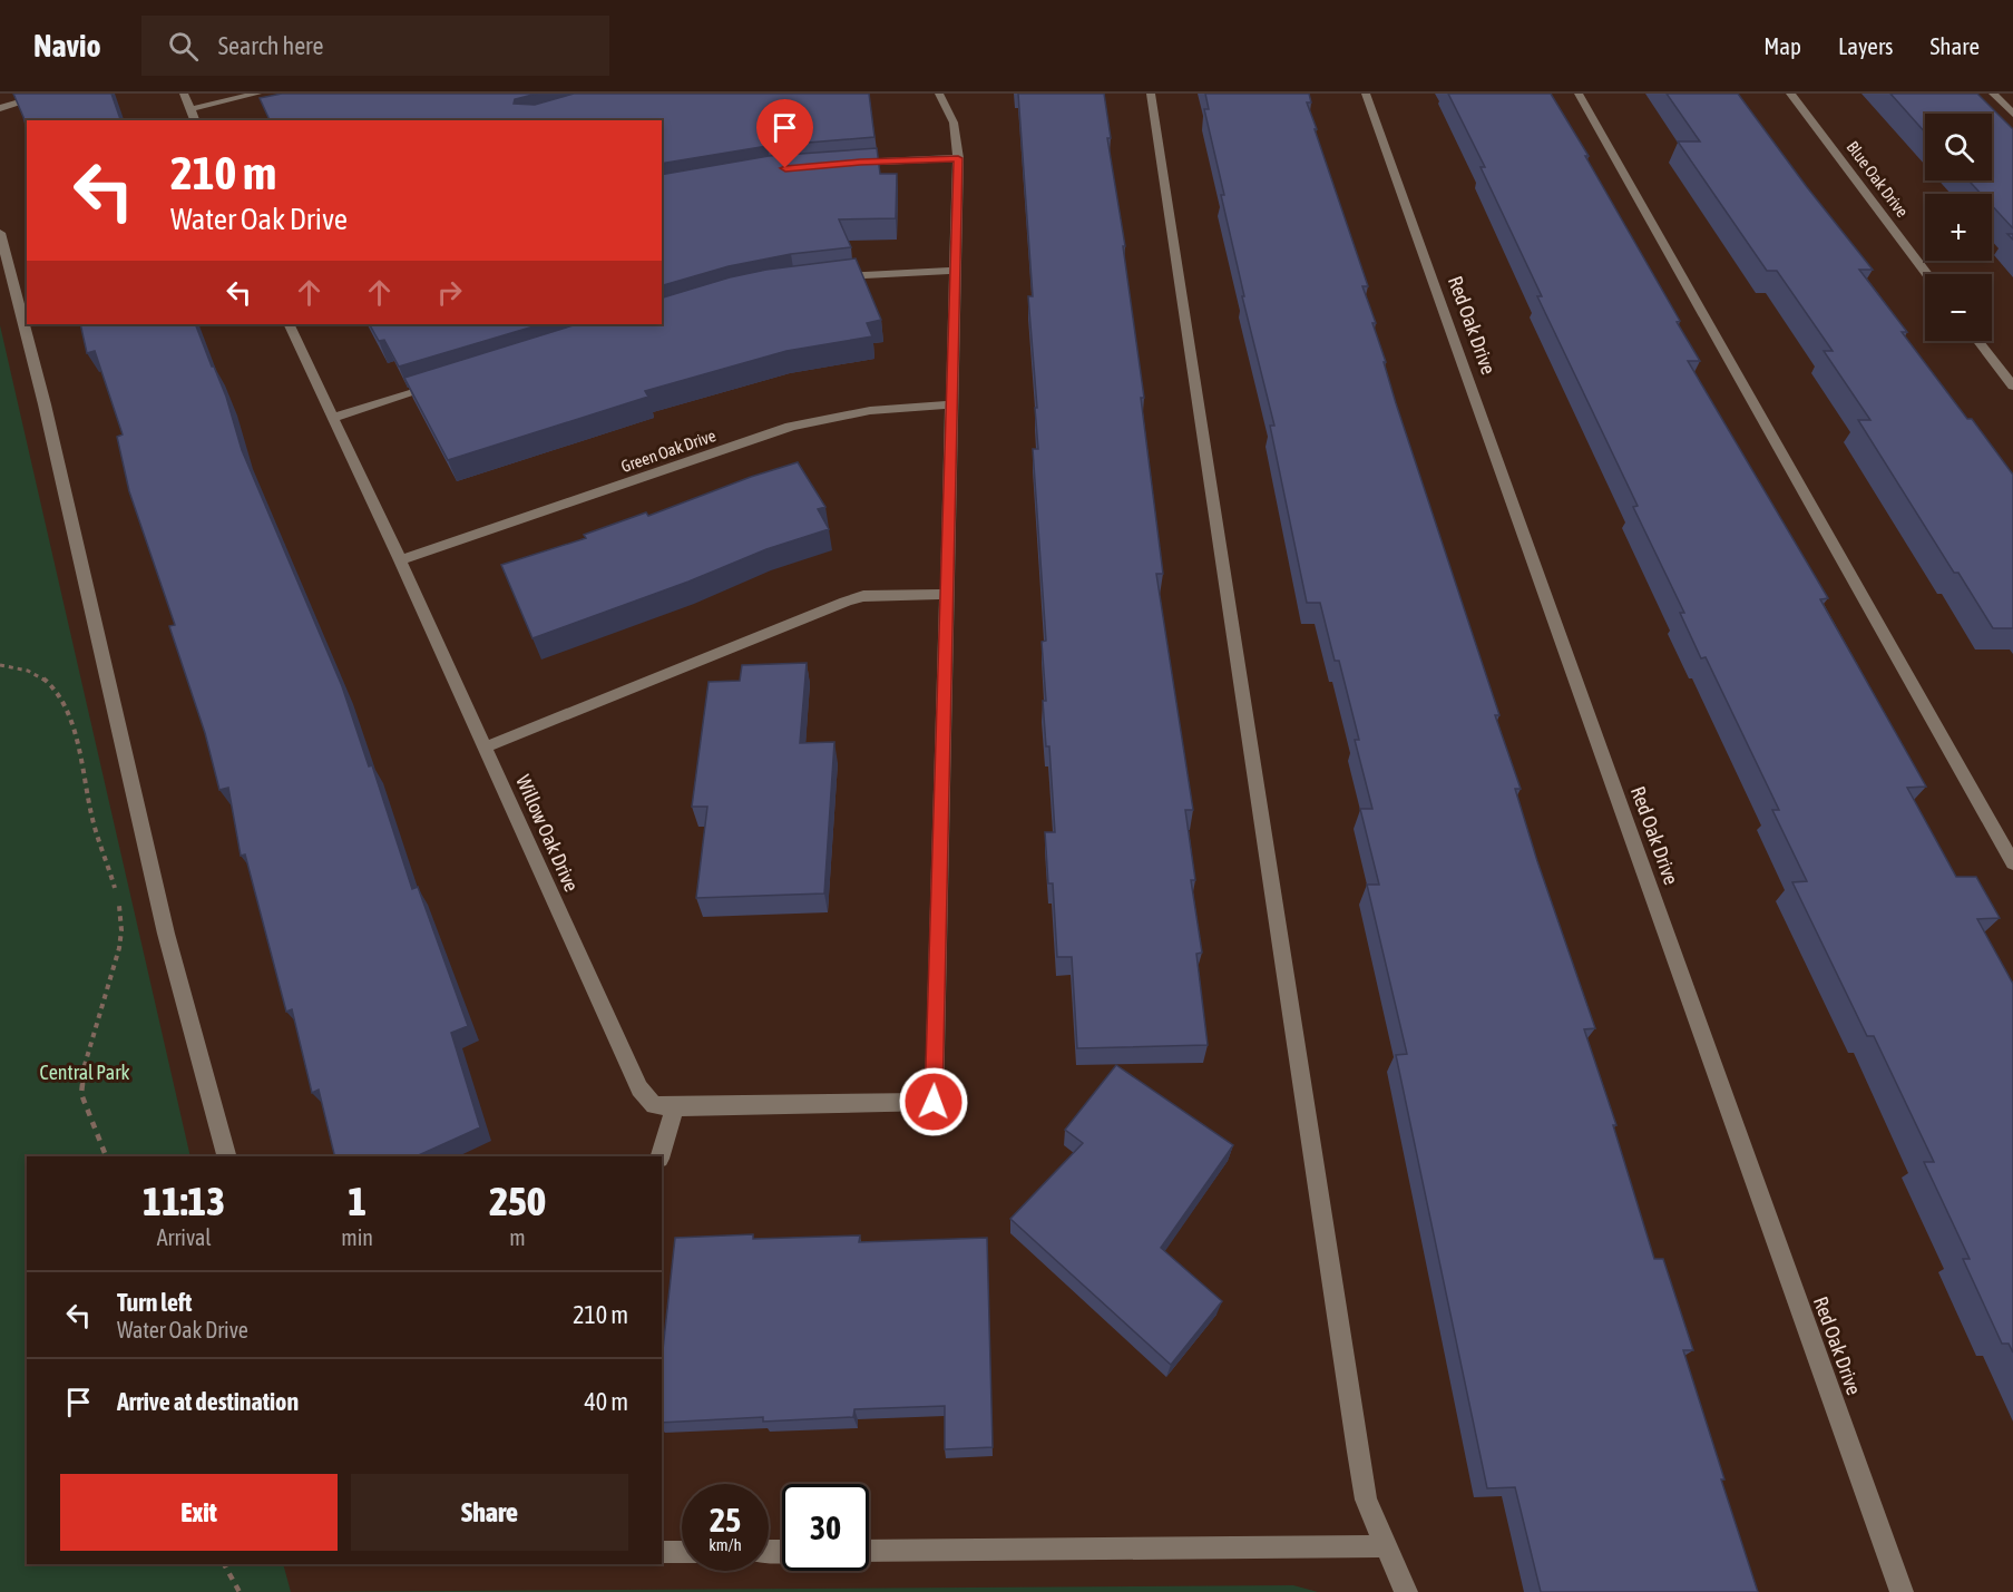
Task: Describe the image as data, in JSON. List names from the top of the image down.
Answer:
{
  "streets": {
    "street": [
      "Blue Oak Drive",
      "Red Oak Drive",
      "Green Oak Drive",
      "Willow Oak Drive"
    ]
  },
  "crossings": [
    ["Green Oak Drive", "Willow Oak Drive"]
  ],
  "parks": ["Central Park"],
  "page": {
    "header": "Navio",
    "search": "Search here",
    "nav": ["Map", "Layers", "Share"],
    "map_buttons": ["+", "−"],
    "turn": ["210 m", "Water Oak Drive"],
    "eta": [
      "11:13",
      "Arrival",
      "1",
      "min",
      "250",
      "m"
    ],
    "list": [
      {
        "name": "Turn left",
        "note": "Water Oak Drive",
        "value": "210 m"
      },
      {
        "name": "Arrive at destination",
        "value": "40 m"
      }
    ],
    "buttons": ["Exit", "Share"],
    "speed": "25 km/h",
    "limit": "30"
  }
}
